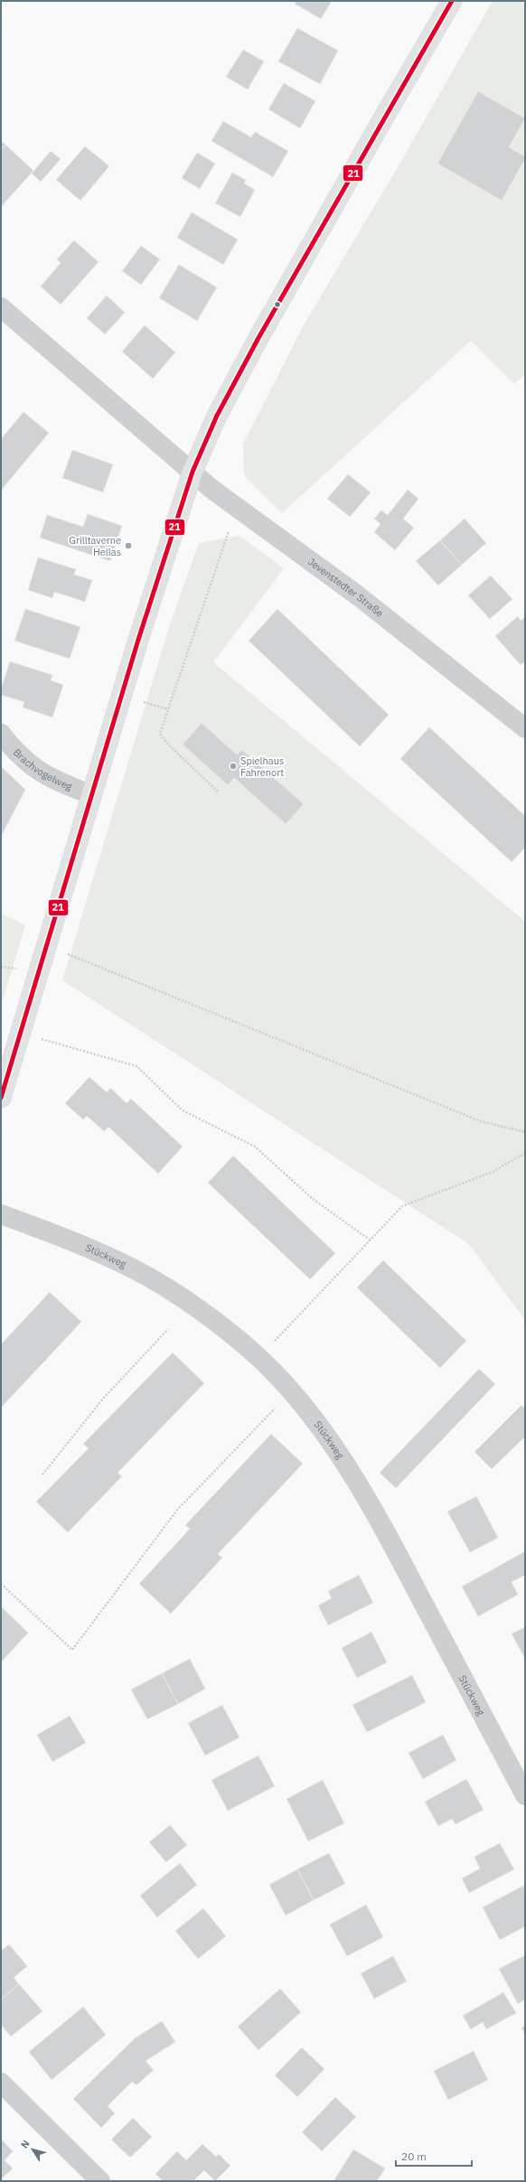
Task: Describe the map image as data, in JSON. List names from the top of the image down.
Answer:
{
  "streets": {
    "street": ["Jevenstedter Straße", "Brachvogelweg", "Stückweg"]
  },
  "places": ["Grilltaverne Hellas", "Spielhaus Fahrenort"],
  "lines": ["transit line 21"],
  "scale_bar": "20 m",
  "north": "top left"
}
